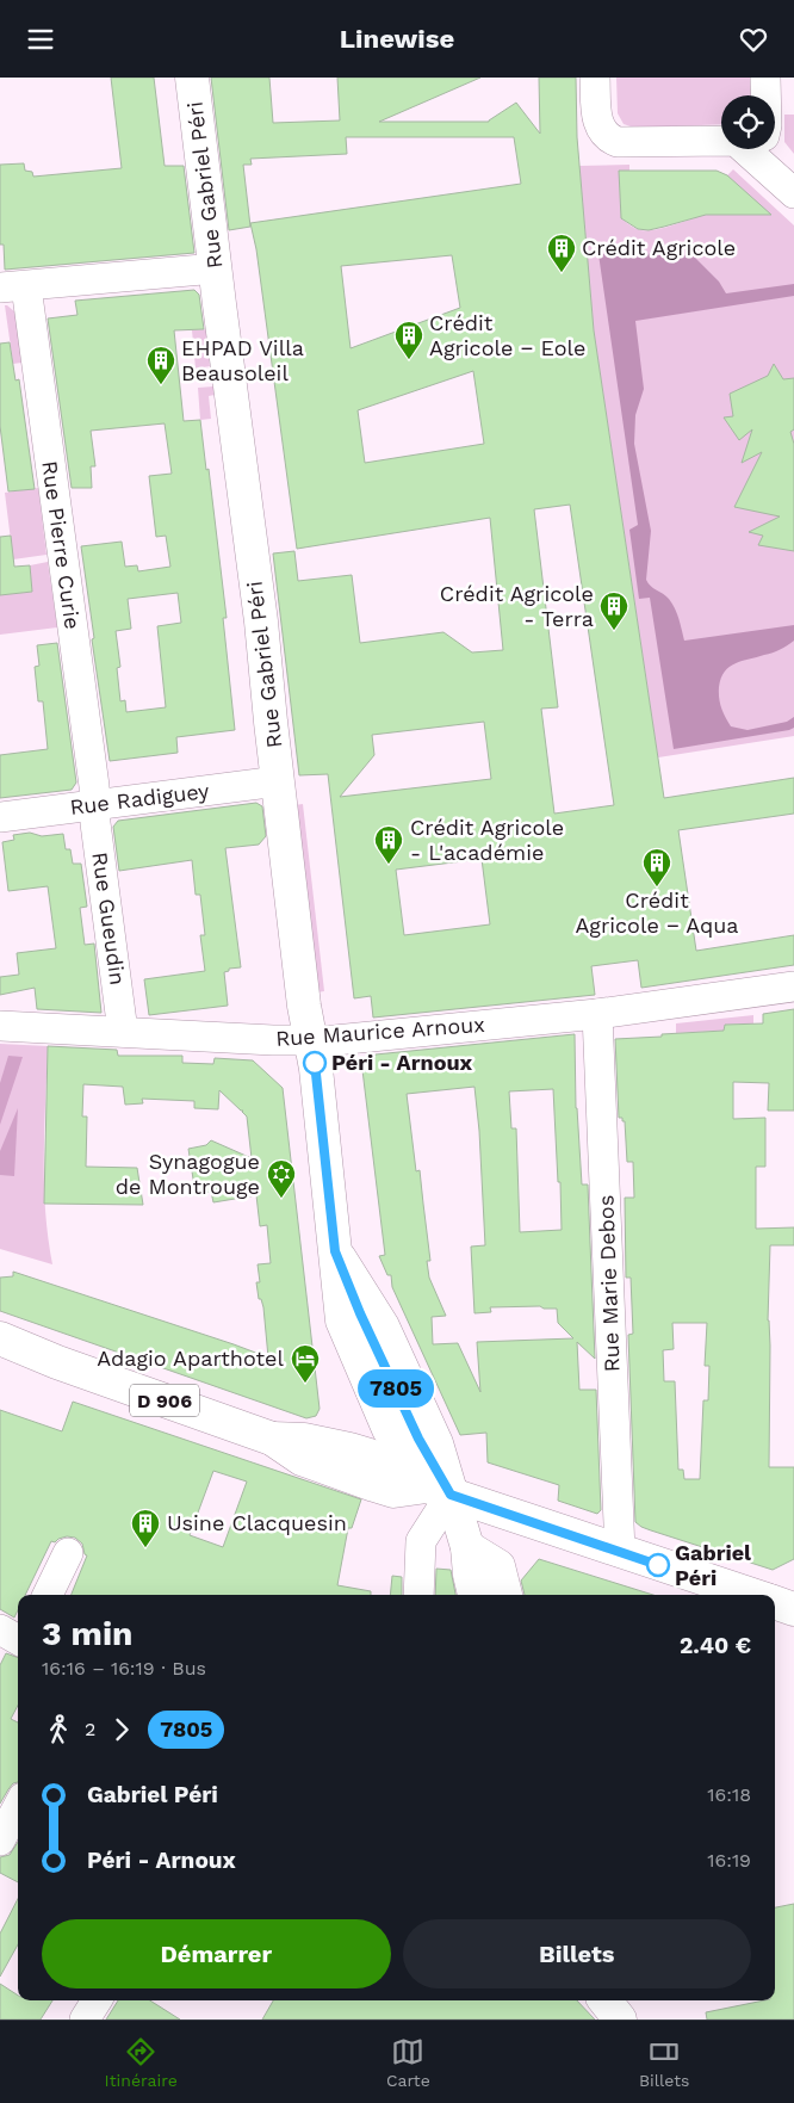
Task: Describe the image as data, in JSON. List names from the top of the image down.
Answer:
{
  "streets": {
    "main road": ["Rue Gabriel Péri", "D 906"],
    "street": [
      "Rue Pierre Curie",
      "Rue Radiguey",
      "Rue Gueudin",
      "Rue Maurice Arnoux",
      "Rue Marie Debos"
    ]
  },
  "crossings": [
    ["Rue Gabriel Péri", "Rue Radiguey"],
    ["Rue Gabriel Péri", "Rue Maurice Arnoux"],
    ["Rue Gabriel Péri", "D 906"],
    ["Rue Pierre Curie", "Rue Radiguey"],
    ["Rue Pierre Curie", "Rue Gueudin"],
    ["Rue Radiguey", "Rue Gueudin"],
    ["Rue Gueudin", "Rue Maurice Arnoux"],
    ["Rue Maurice Arnoux", "Rue Marie Debos"],
    ["Rue Marie Debos", "D 906"]
  ],
  "places": {
    "building": [
      "Crédit Agricole",
      "Crédit Agricole − Eole",
      "EHPAD Villa Beausoleil",
      "Crédit Agricole - Terra",
      "Crédit Agricole - L'académie",
      "Crédit Agricole − Aqua",
      "Usine Clacquesin"
    ],
    "other": ["Péri - Arnoux", "Gabriel Péri"],
    "synagogue": ["Synagogue de Montrouge"],
    "hotel": ["Adagio Aparthotel"]
  },
  "lines": ["bus line 7805"],
  "page": {
    "header": "Linewise",
    "on_map": "7805",
    "heading": ["3 min", "16:16 – 16:19 · Bus", "2.40 €"],
    "legs": ["2", "7805"],
    "list": [
      {
        "name": "Gabriel Péri",
        "value": "16:18"
      },
      {
        "name": "Péri - Arnoux",
        "value": "16:19"
      }
    ],
    "buttons": ["Démarrer", "Billets"],
    "tabs": ["Itinéraire", "Carte", "Billets"]
  }
}
